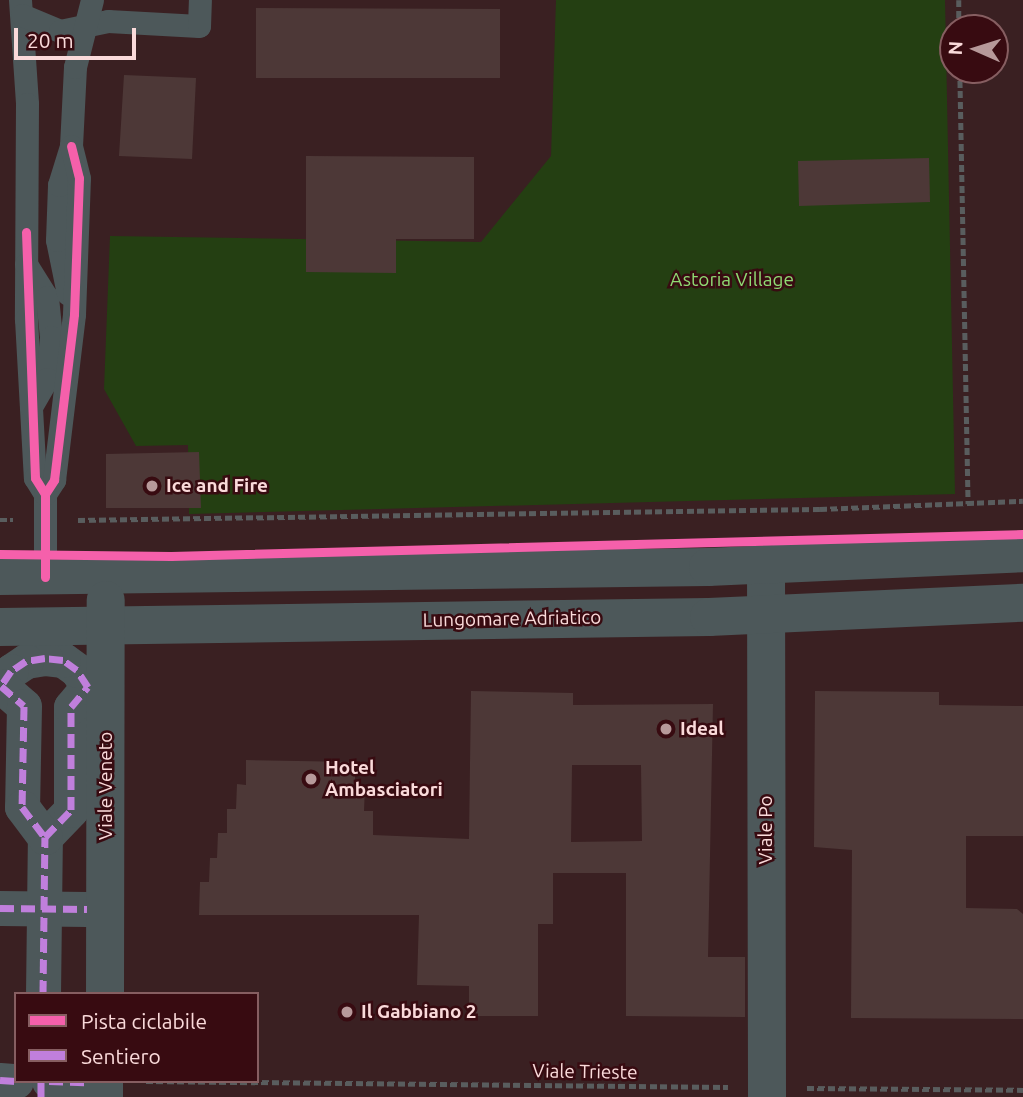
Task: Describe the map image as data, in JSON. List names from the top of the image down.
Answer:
{
  "streets": {
    "street": ["Lungomare Adriatico", "Viale Veneto", "Viale Po"],
    "path": ["Viale Trieste"]
  },
  "crossings": [
    ["Lungomare Adriatico", "Viale Veneto"],
    ["Lungomare Adriatico", "Viale Po"],
    ["Viale Po", "Viale Trieste"]
  ],
  "parks": ["Astoria Village"],
  "places": [
    "Ice and Fire",
    "Ideal",
    "Hotel Ambasciatori",
    "Il Gabbiano 2"
  ],
  "legend": ["Pista ciclabile", "Sentiero"],
  "scale_bar": "20 m",
  "north": "left"
}
